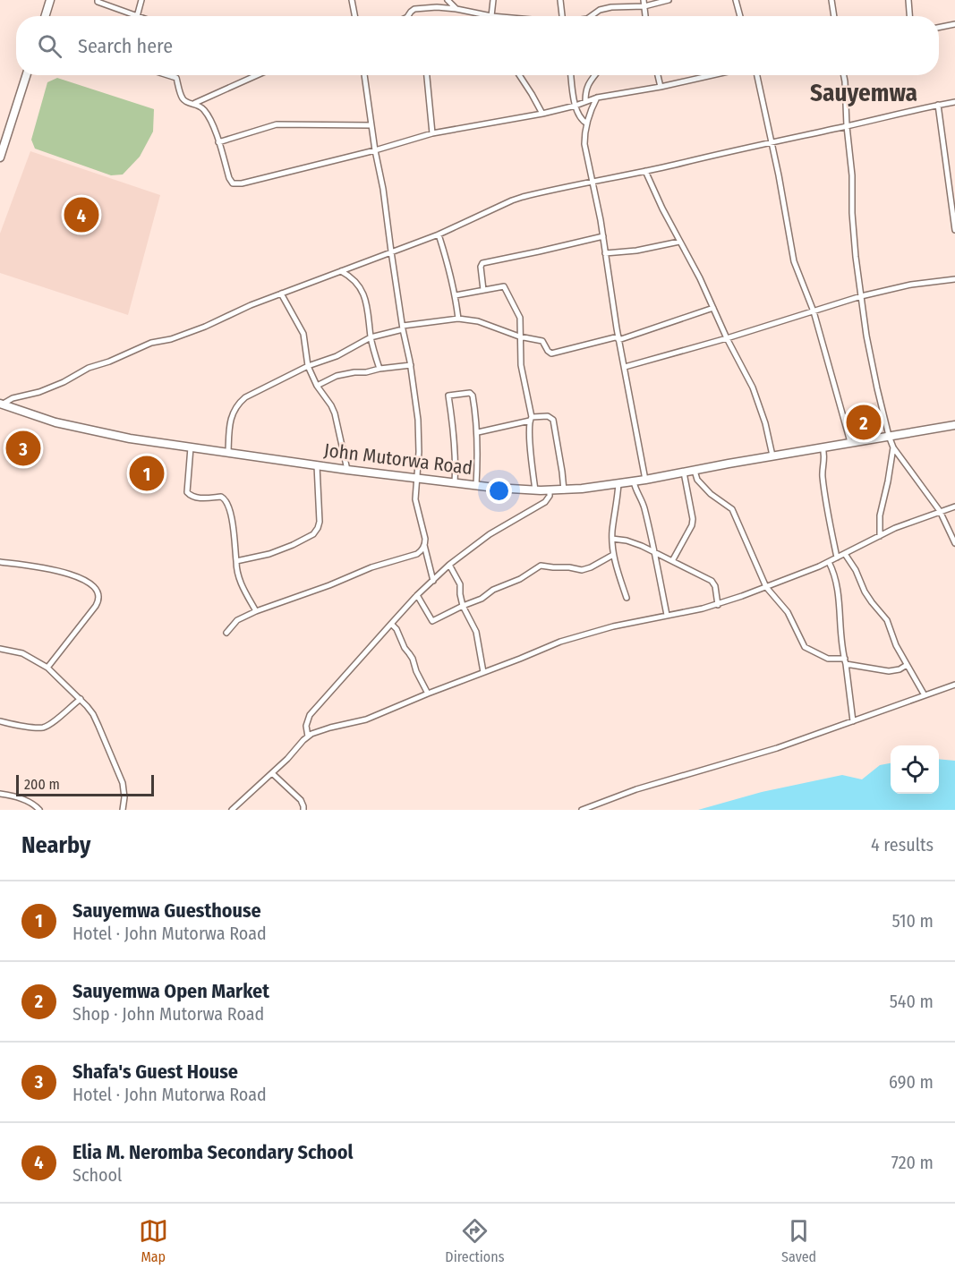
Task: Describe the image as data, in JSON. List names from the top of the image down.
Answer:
{
  "streets": {
    "street": ["John Mutorwa Road"]
  },
  "districts": ["Sauyemwa"],
  "scale_bar": "200 m",
  "page": {
    "search": "Search here",
    "pins": [
      "4",
      "2",
      "3",
      "1"
    ],
    "scale": "200 m",
    "heading": ["Nearby", "4 results"],
    "list": [
      {
        "mark": "1",
        "name": "Sauyemwa Guesthouse",
        "note": "Hotel · John Mutorwa Road",
        "value": "510 m"
      },
      {
        "mark": "2",
        "name": "Sauyemwa Open Market",
        "note": "Shop · John Mutorwa Road",
        "value": "540 m"
      },
      {
        "mark": "3",
        "name": "Shafa's Guest House",
        "note": "Hotel · John Mutorwa Road",
        "value": "690 m"
      },
      {
        "mark": "4",
        "name": "Elia M. Neromba Secondary School",
        "note": "School",
        "value": "720 m"
      }
    ],
    "nav": ["Map", "Directions", "Saved"]
  }
}
